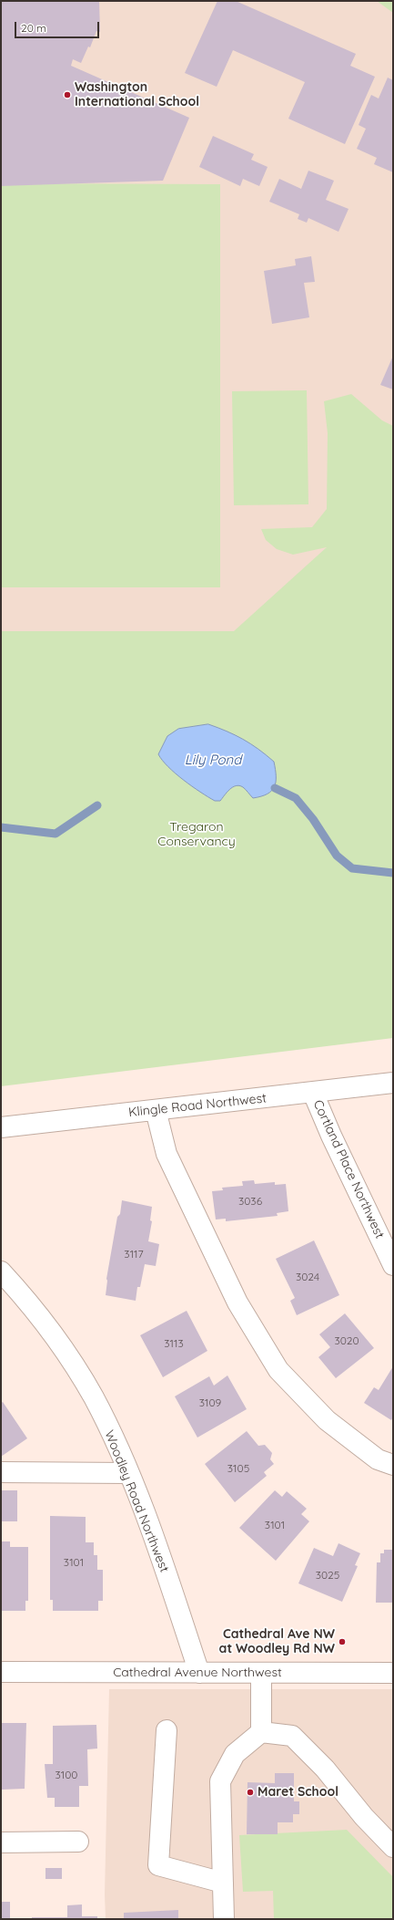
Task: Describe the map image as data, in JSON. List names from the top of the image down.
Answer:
{
  "streets": {
    "street": [
      "Klingle Road Northwest",
      "Cortland Place Northwest",
      "Woodley Road Northwest",
      "Cathedral Avenue Northwest"
    ]
  },
  "crossings": [
    ["Klingle Road Northwest", "Cortland Place Northwest"],
    ["Woodley Road Northwest", "Cathedral Avenue Northwest"]
  ],
  "water": ["Lily Pond"],
  "parks": ["Tregaron Conservancy"],
  "places": ["Washington International School", "Cathedral Ave NW at Woodley Rd NW", "Maret School"],
  "house_numbers": [
    "3036",
    "3117",
    "3024",
    "3020",
    "3113",
    "3109",
    "3105",
    "3101",
    "3101",
    "3025",
    "3100"
  ],
  "scale_bar": "20 m"
}
